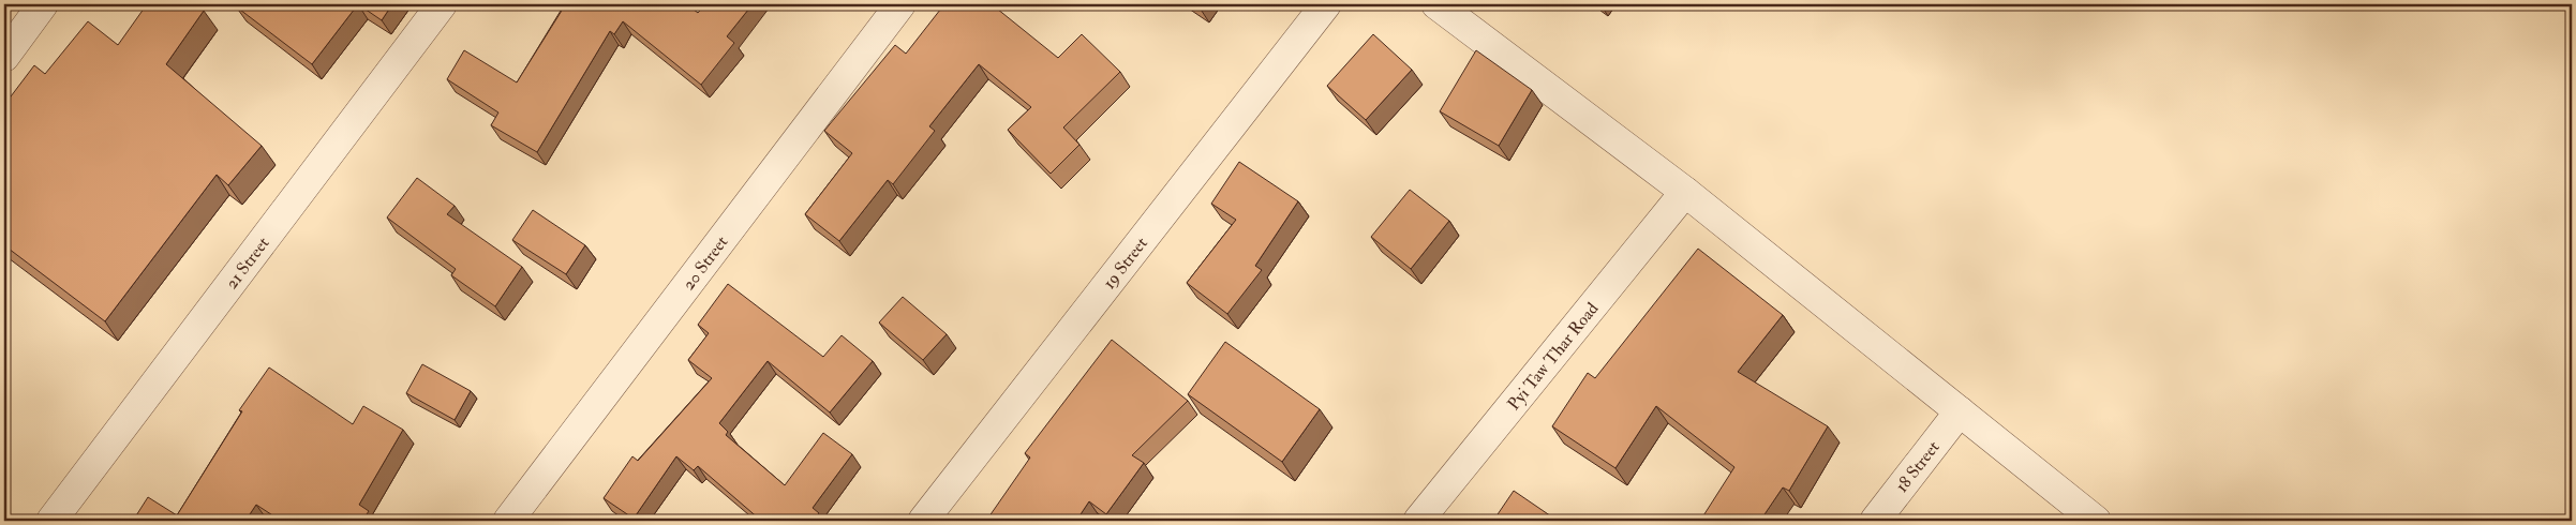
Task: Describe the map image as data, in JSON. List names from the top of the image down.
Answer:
{
  "streets": {
    "street": [
      "21 Street",
      "20 Street",
      "19 Street",
      "Pyi Taw Thar Road",
      "18 Street"
    ]
  }
}
